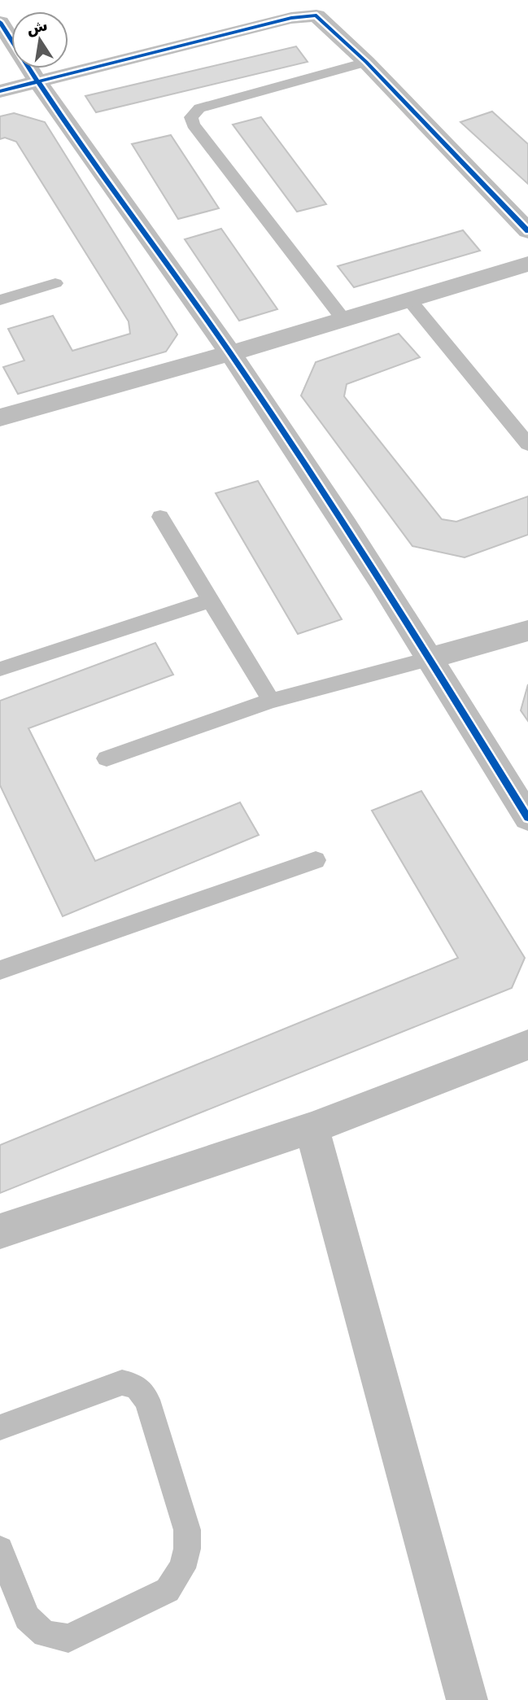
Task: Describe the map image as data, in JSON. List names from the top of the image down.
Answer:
{
  "north": "top"
}
